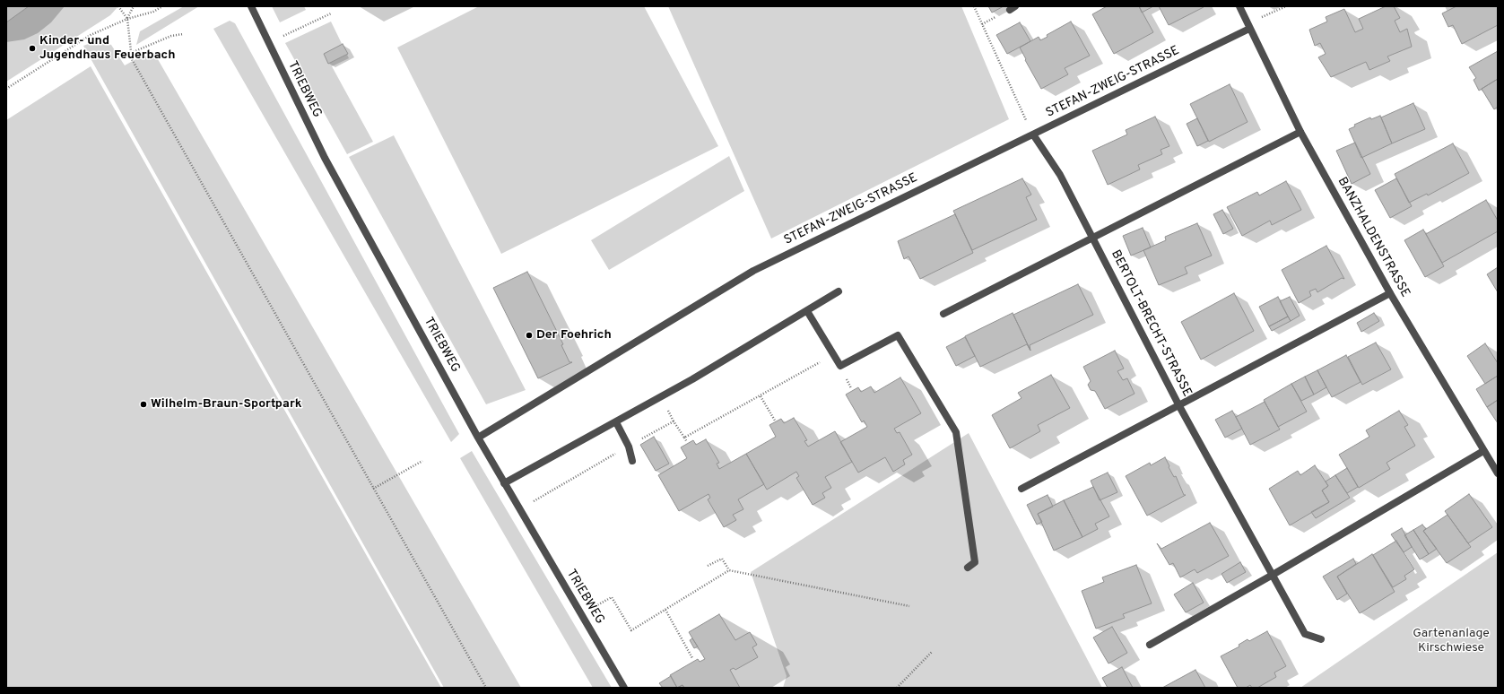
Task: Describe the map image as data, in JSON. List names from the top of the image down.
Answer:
{
  "streets": {
    "street": [
      "STEFAN-ZWEIG-STRASSE",
      "TRIEBWEG",
      "BANZHALDENSTRASSE",
      "BERTOLT-BRECHT-STRASSE"
    ]
  },
  "crossings": [
    ["STEFAN-ZWEIG-STRASSE", "TRIEBWEG"],
    ["STEFAN-ZWEIG-STRASSE", "BANZHALDENSTRASSE"],
    ["STEFAN-ZWEIG-STRASSE", "BERTOLT-BRECHT-STRASSE"]
  ],
  "parks": ["Gartenanlage Kirschwiese"],
  "places": ["Kinder- und Jugendhaus Feuerbach", "Der Foehrich", "Wilhelm-Braun-Sportpark"]
}
